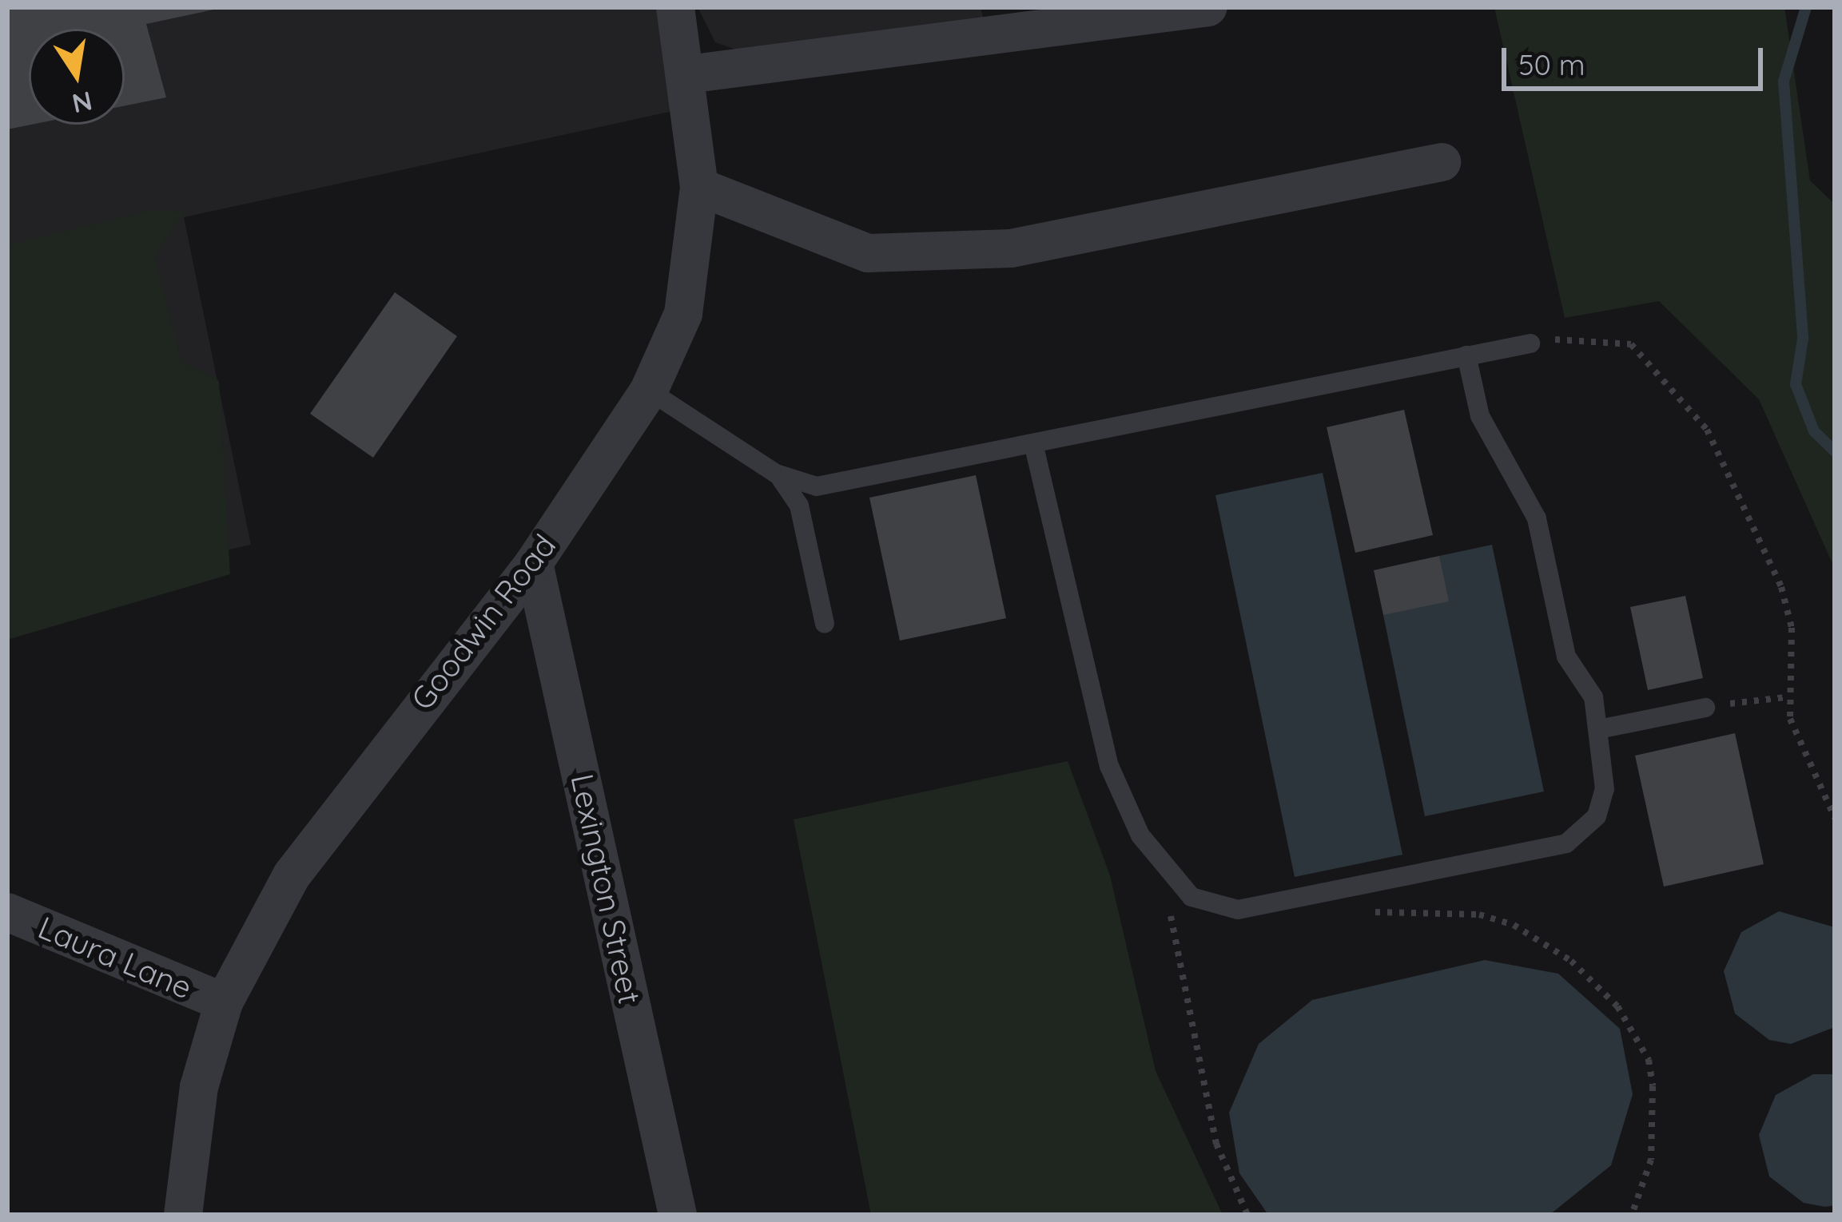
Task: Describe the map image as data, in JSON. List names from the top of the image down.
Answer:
{
  "streets": {
    "street": ["Goodwin Road", "Lexington Street", "Laura Lane"]
  },
  "crossings": [
    ["Goodwin Road", "Lexington Street"],
    ["Goodwin Road", "Laura Lane"]
  ],
  "scale_bar": "50 m",
  "north": "bottom"
}
